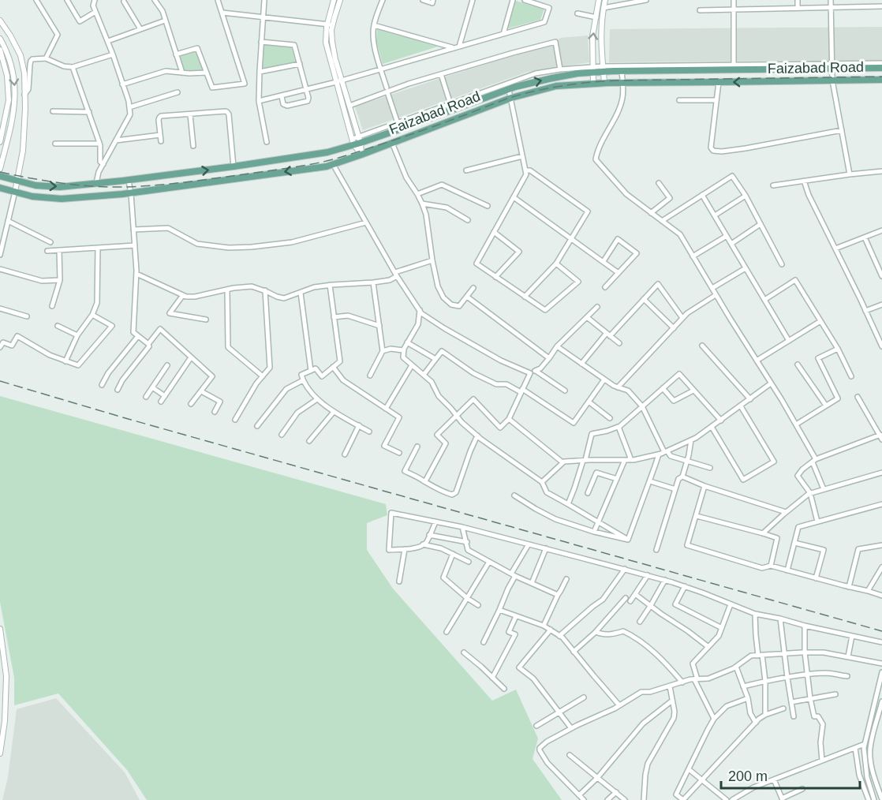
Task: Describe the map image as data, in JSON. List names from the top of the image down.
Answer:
{
  "streets": {
    "main road": ["Faizabad Road"]
  },
  "scale_bar": "200 m"
}
